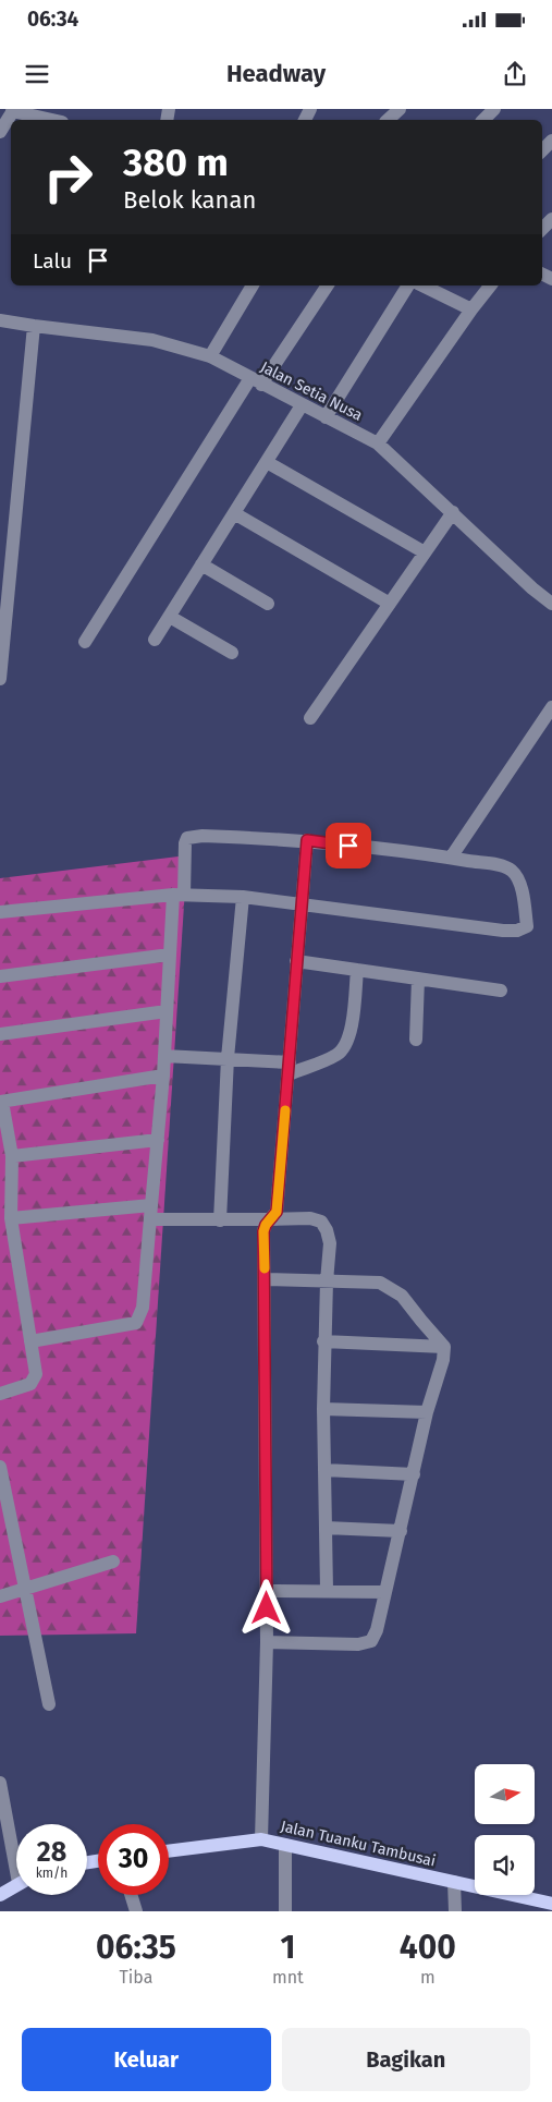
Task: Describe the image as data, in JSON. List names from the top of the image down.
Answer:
{
  "streets": {
    "main road": ["Jalan Tuanku Tambusai"],
    "street": ["Jalan Setia Nusa"]
  },
  "north": "right",
  "page": {
    "status": "06:34",
    "header": "Headway",
    "turn": ["380 m", "Belok kanan"],
    "then": "Lalu",
    "speed": "28 km/h",
    "limit": "30",
    "eta": [
      "06:35",
      "Tiba",
      "1",
      "mnt",
      "400",
      "m"
    ],
    "buttons": ["Keluar", "Bagikan"]
  }
}
